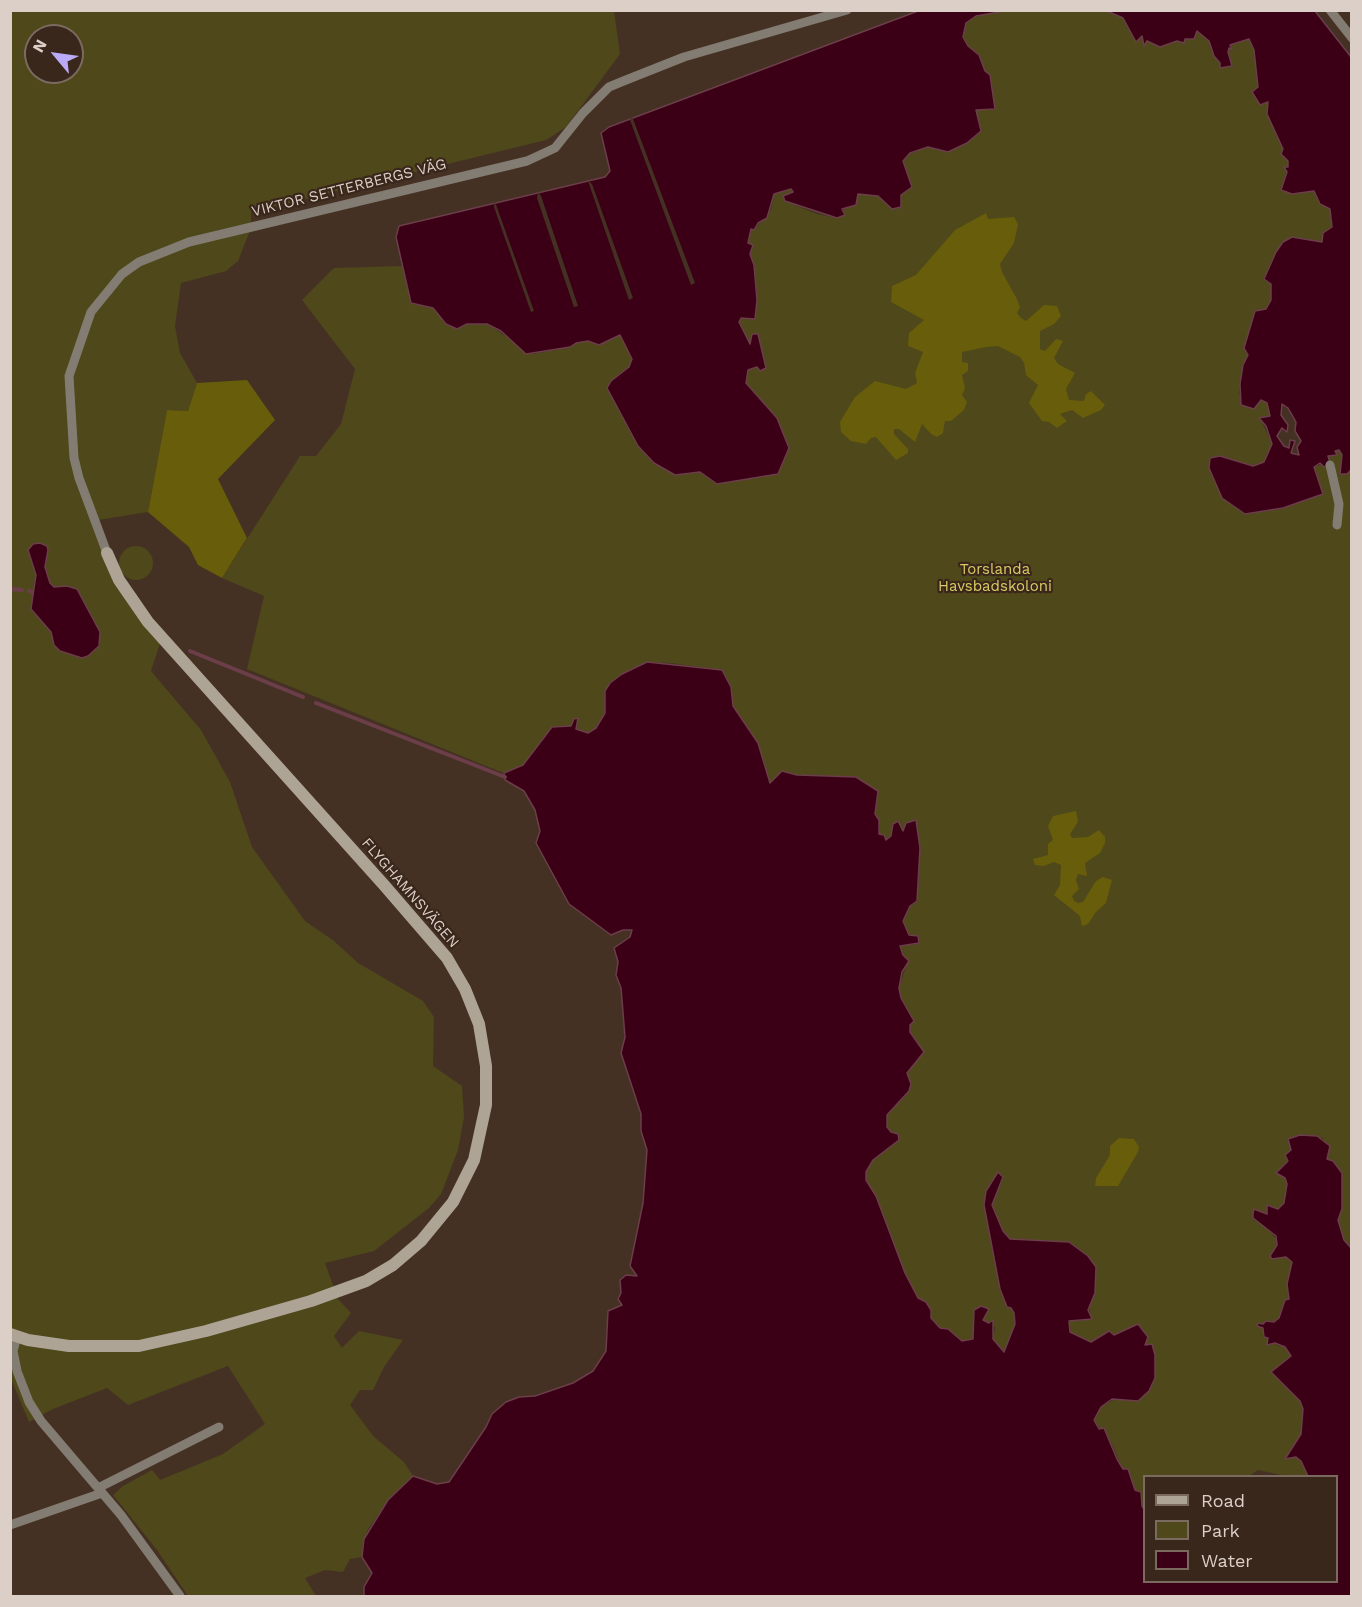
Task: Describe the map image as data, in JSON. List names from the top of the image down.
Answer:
{
  "streets": {
    "street": ["VIKTOR SETTERBERGS VÄG", "FLYGHAMNSVÄGEN"]
  },
  "crossings": [
    ["VIKTOR SETTERBERGS VÄG", "FLYGHAMNSVÄGEN"]
  ],
  "parks": ["Torslanda Havsbadskoloni"],
  "legend": ["Road", "Park", "Water"],
  "north": "top left"
}
